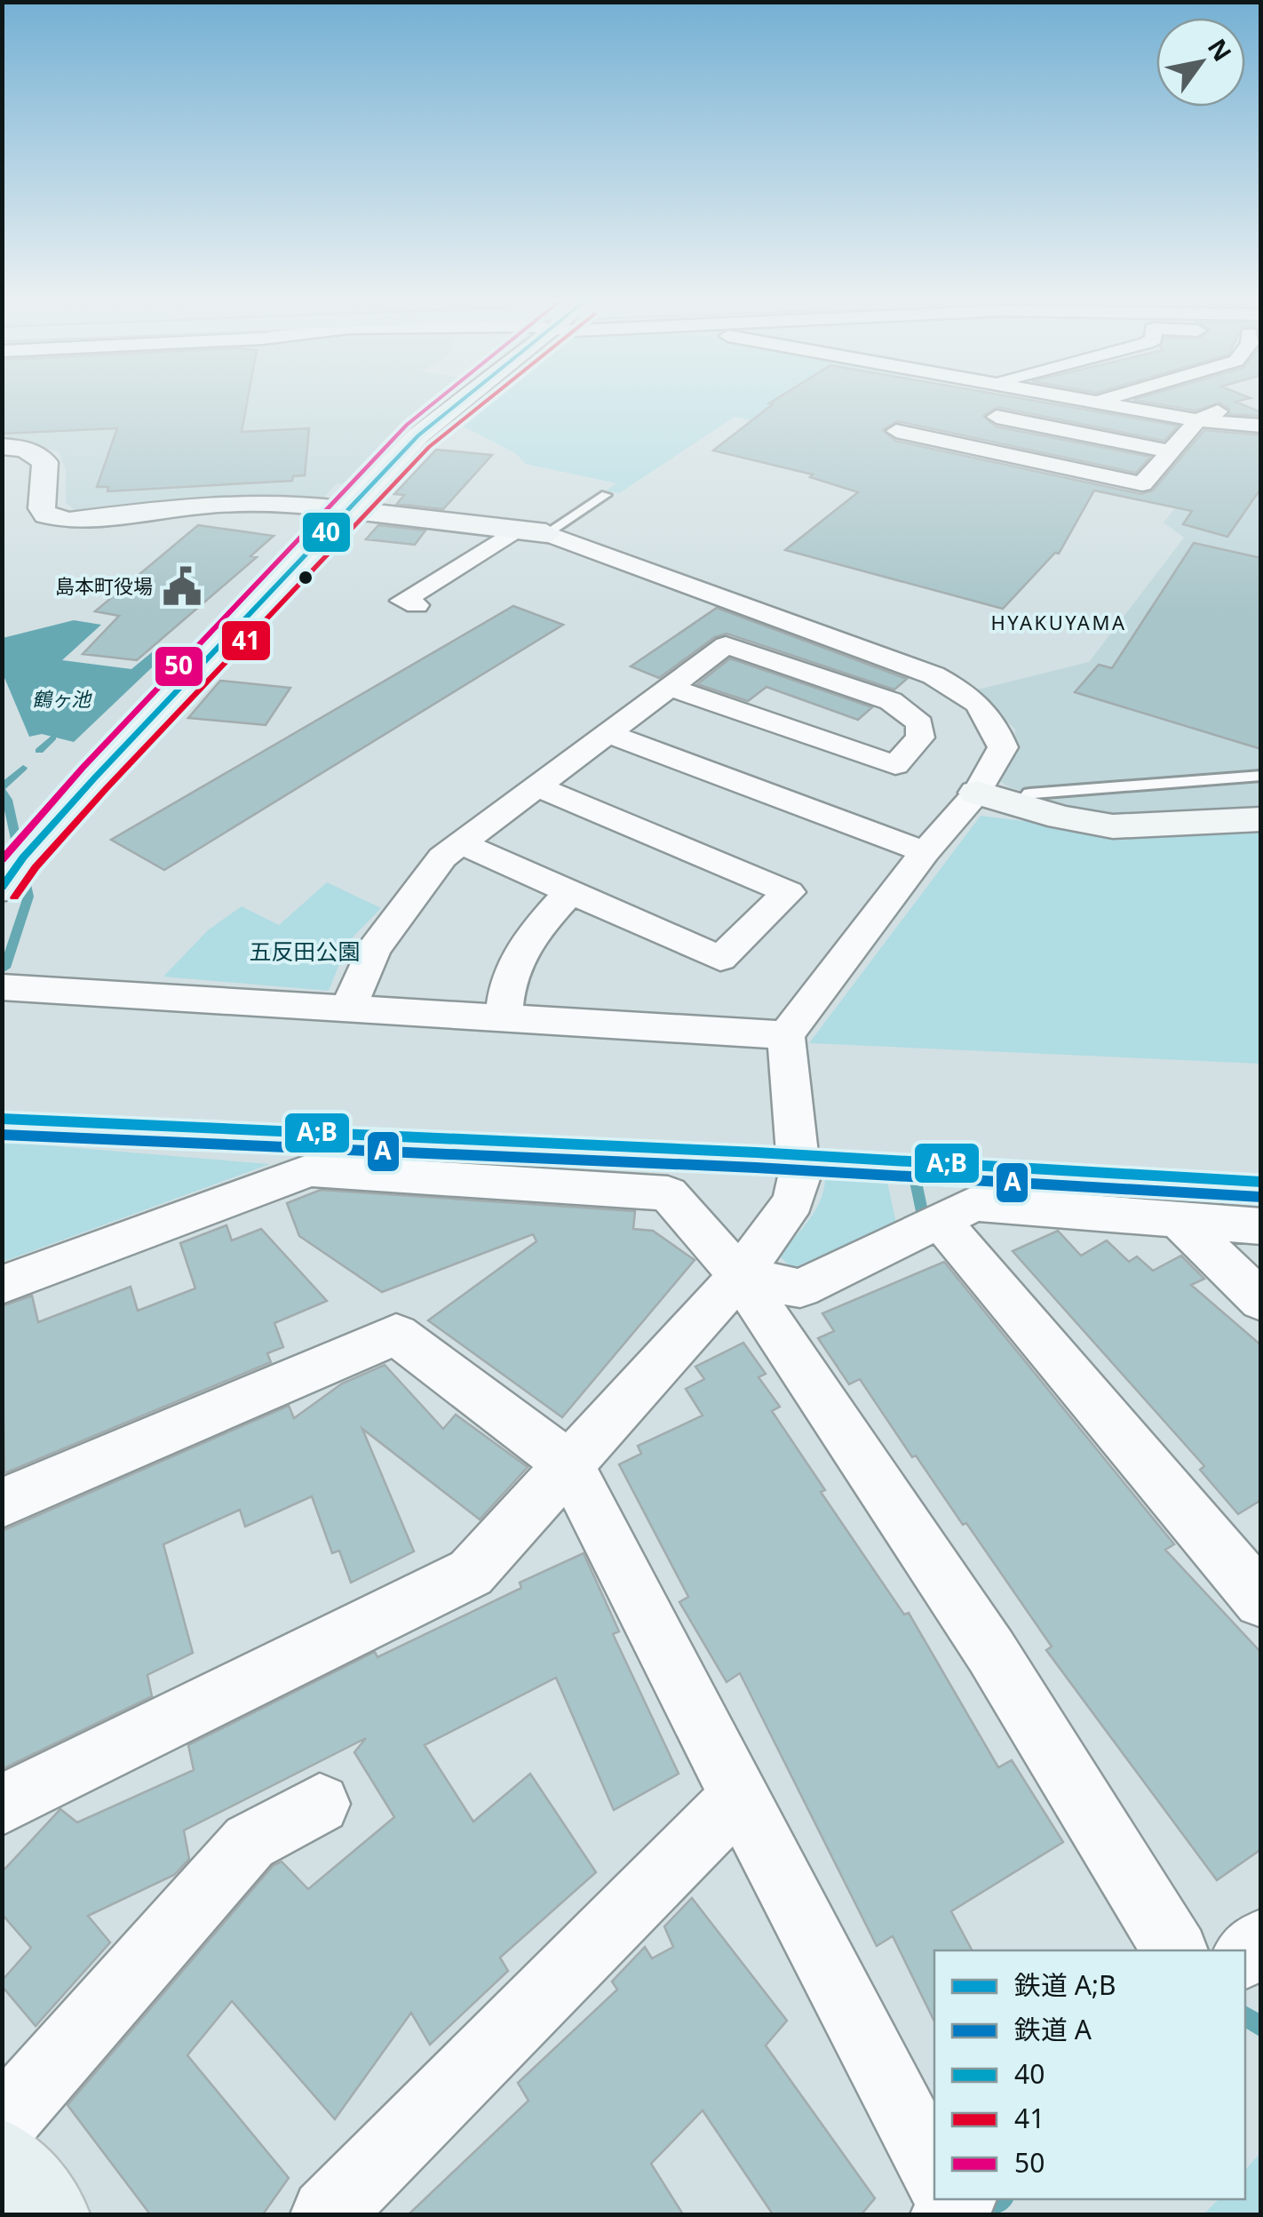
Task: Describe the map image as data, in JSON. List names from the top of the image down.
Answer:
{
  "districts": ["HYAKUYAMA"],
  "water": ["鶴ヶ池"],
  "parks": ["五反田公園"],
  "places": {
    "public building": ["島本町役場"]
  },
  "lines": [
    "transit line 40",
    "transit line 41",
    "transit line 50",
    "rail line A;B",
    "rail line A"
  ],
  "legend": [
    "鉄道 A;B",
    "鉄道 A",
    "40",
    "41",
    "50"
  ],
  "north": "top right"
}
